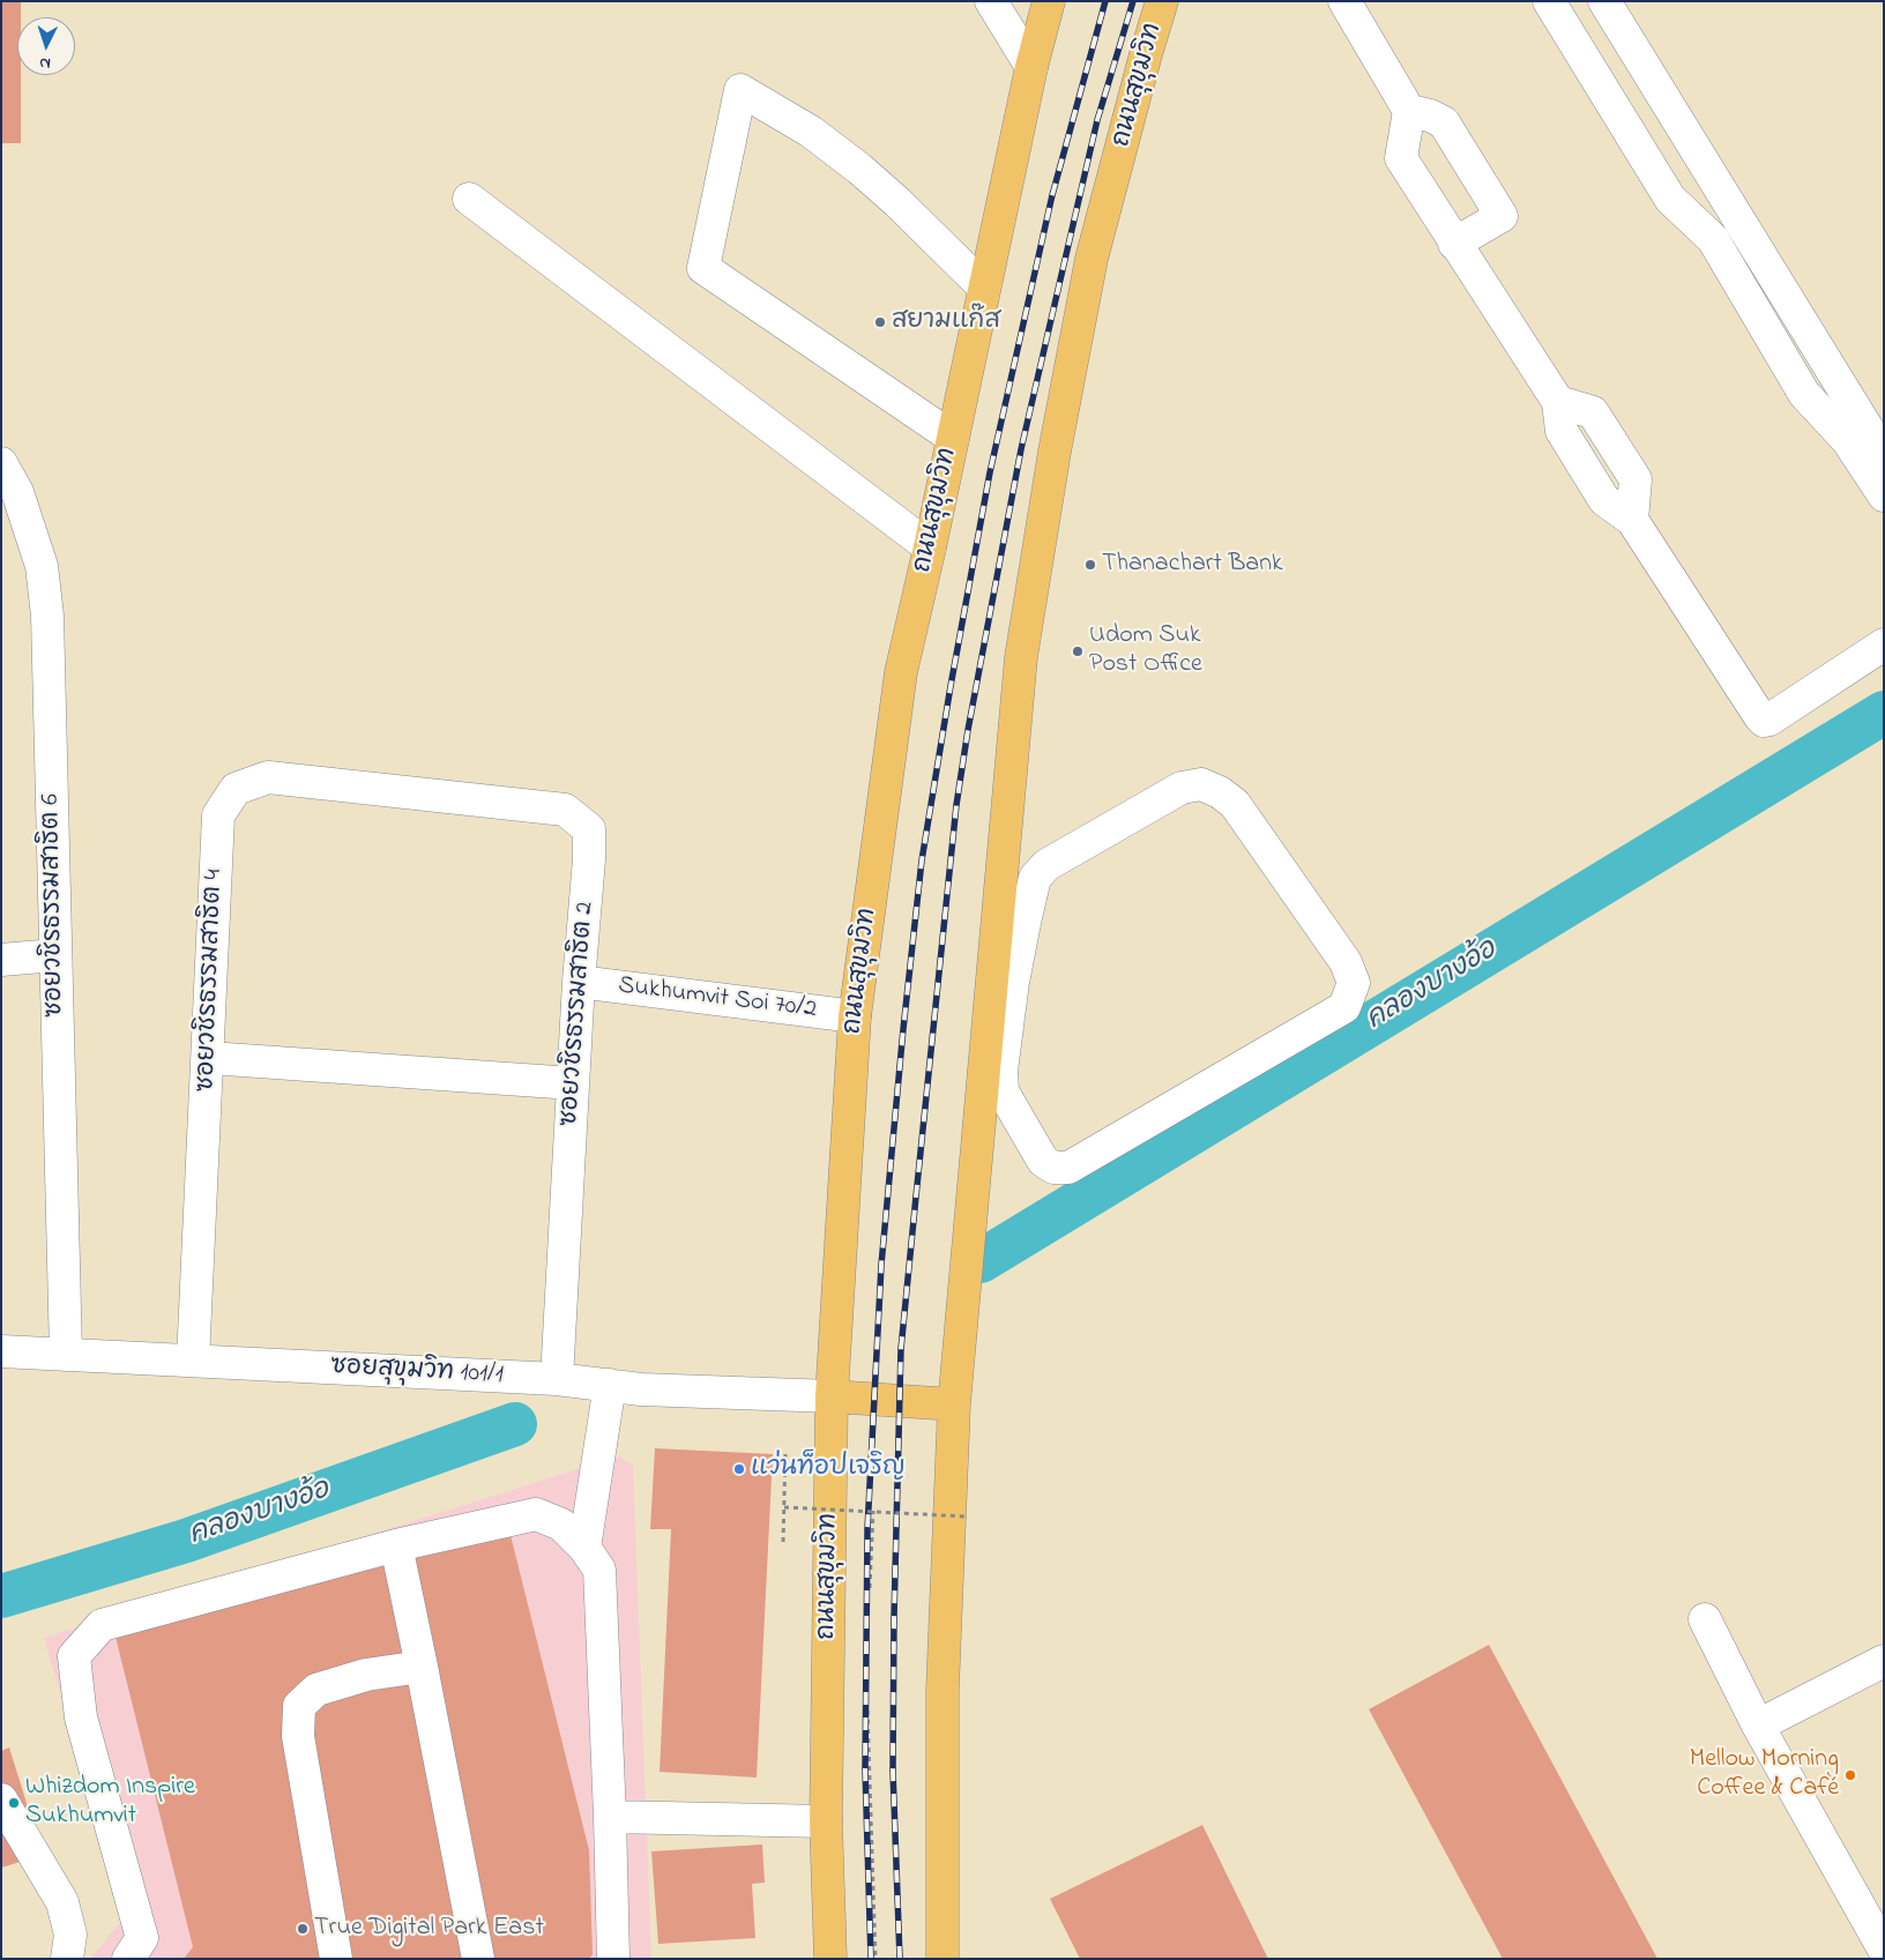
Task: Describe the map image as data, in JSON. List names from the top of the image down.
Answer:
{
  "streets": {
    "main road": ["ถนนสุขุมวิท"],
    "street": [
      "ซอยวชิรธรรมสาธิต 6",
      "ซอยวชิรธรรมสาธิต 4",
      "Sukhumvit Soi 70/2",
      "ซอยวชิรธรรมสาธิต 2",
      "ซอยสุขุมวิท 101/1"
    ]
  },
  "crossings": [
    ["ถนนสุขุมวิท", "Sukhumvit Soi 70/2"],
    ["ถนนสุขุมวิท", "ซอยสุขุมวิท 101/1"],
    ["ซอยวชิรธรรมสาธิต 6", "ซอยสุขุมวิท 101/1"],
    ["ซอยวชิรธรรมสาธิต 4", "ซอยวชิรธรรมสาธิต 2"],
    ["ซอยวชิรธรรมสาธิต 4", "ซอยสุขุมวิท 101/1"],
    ["Sukhumvit Soi 70/2", "ซอยวชิรธรรมสาธิต 2"],
    ["ซอยวชิรธรรมสาธิต 2", "ซอยสุขุมวิท 101/1"]
  ],
  "water": ["คลองบางอ้อ"],
  "places": [
    "สยามแก๊ส",
    "Thanachart Bank",
    "Udom Suk Post Office",
    "แว่นท็อปเจริญ",
    "Mellow Morning Coffee & Café",
    "Whizdom Inspire Sukhumvit",
    "True Digital Park East"
  ],
  "north": "bottom"
}
